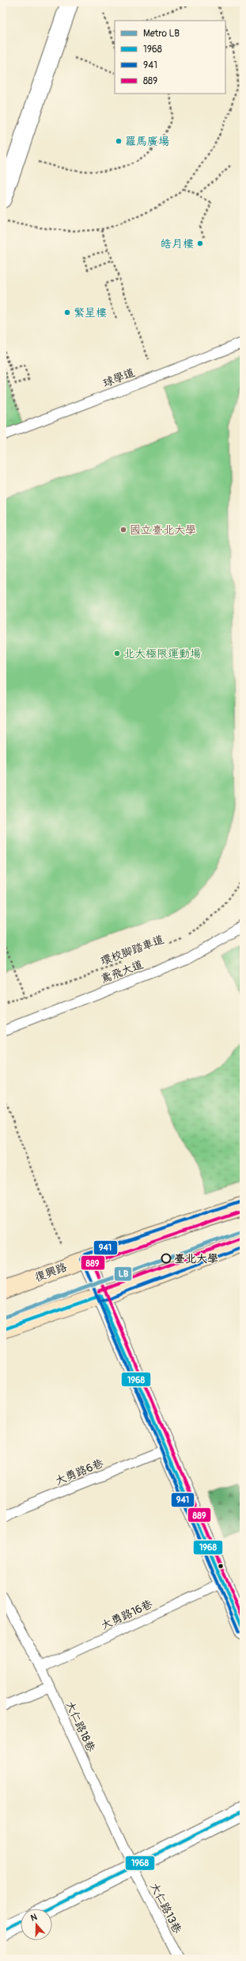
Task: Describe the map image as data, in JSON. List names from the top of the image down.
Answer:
{
  "streets": {
    "main road": ["復興路"],
    "lane": [
      "球學道",
      "鳶飛大道",
      "大勇路6巷",
      "大勇路16巷",
      "大仁路18巷",
      "大仁路13巷"
    ],
    "path": ["環校脚踏車道"]
  },
  "crossings": [
    ["大勇路16巷", "大仁路18巷"],
    ["大仁路18巷", "大仁路13巷"]
  ],
  "places": [
    "羅馬廣場",
    "皓月樓",
    "繁星樓",
    "國立臺北大學",
    "北大極限運動場",
    "臺北大學"
  ],
  "lines": [
    "transit line 941",
    "transit line 889",
    "metro line LB",
    "transit line 1968"
  ],
  "legend": [
    "Metro LB",
    "1968",
    "941",
    "889"
  ],
  "north": "top"
}
